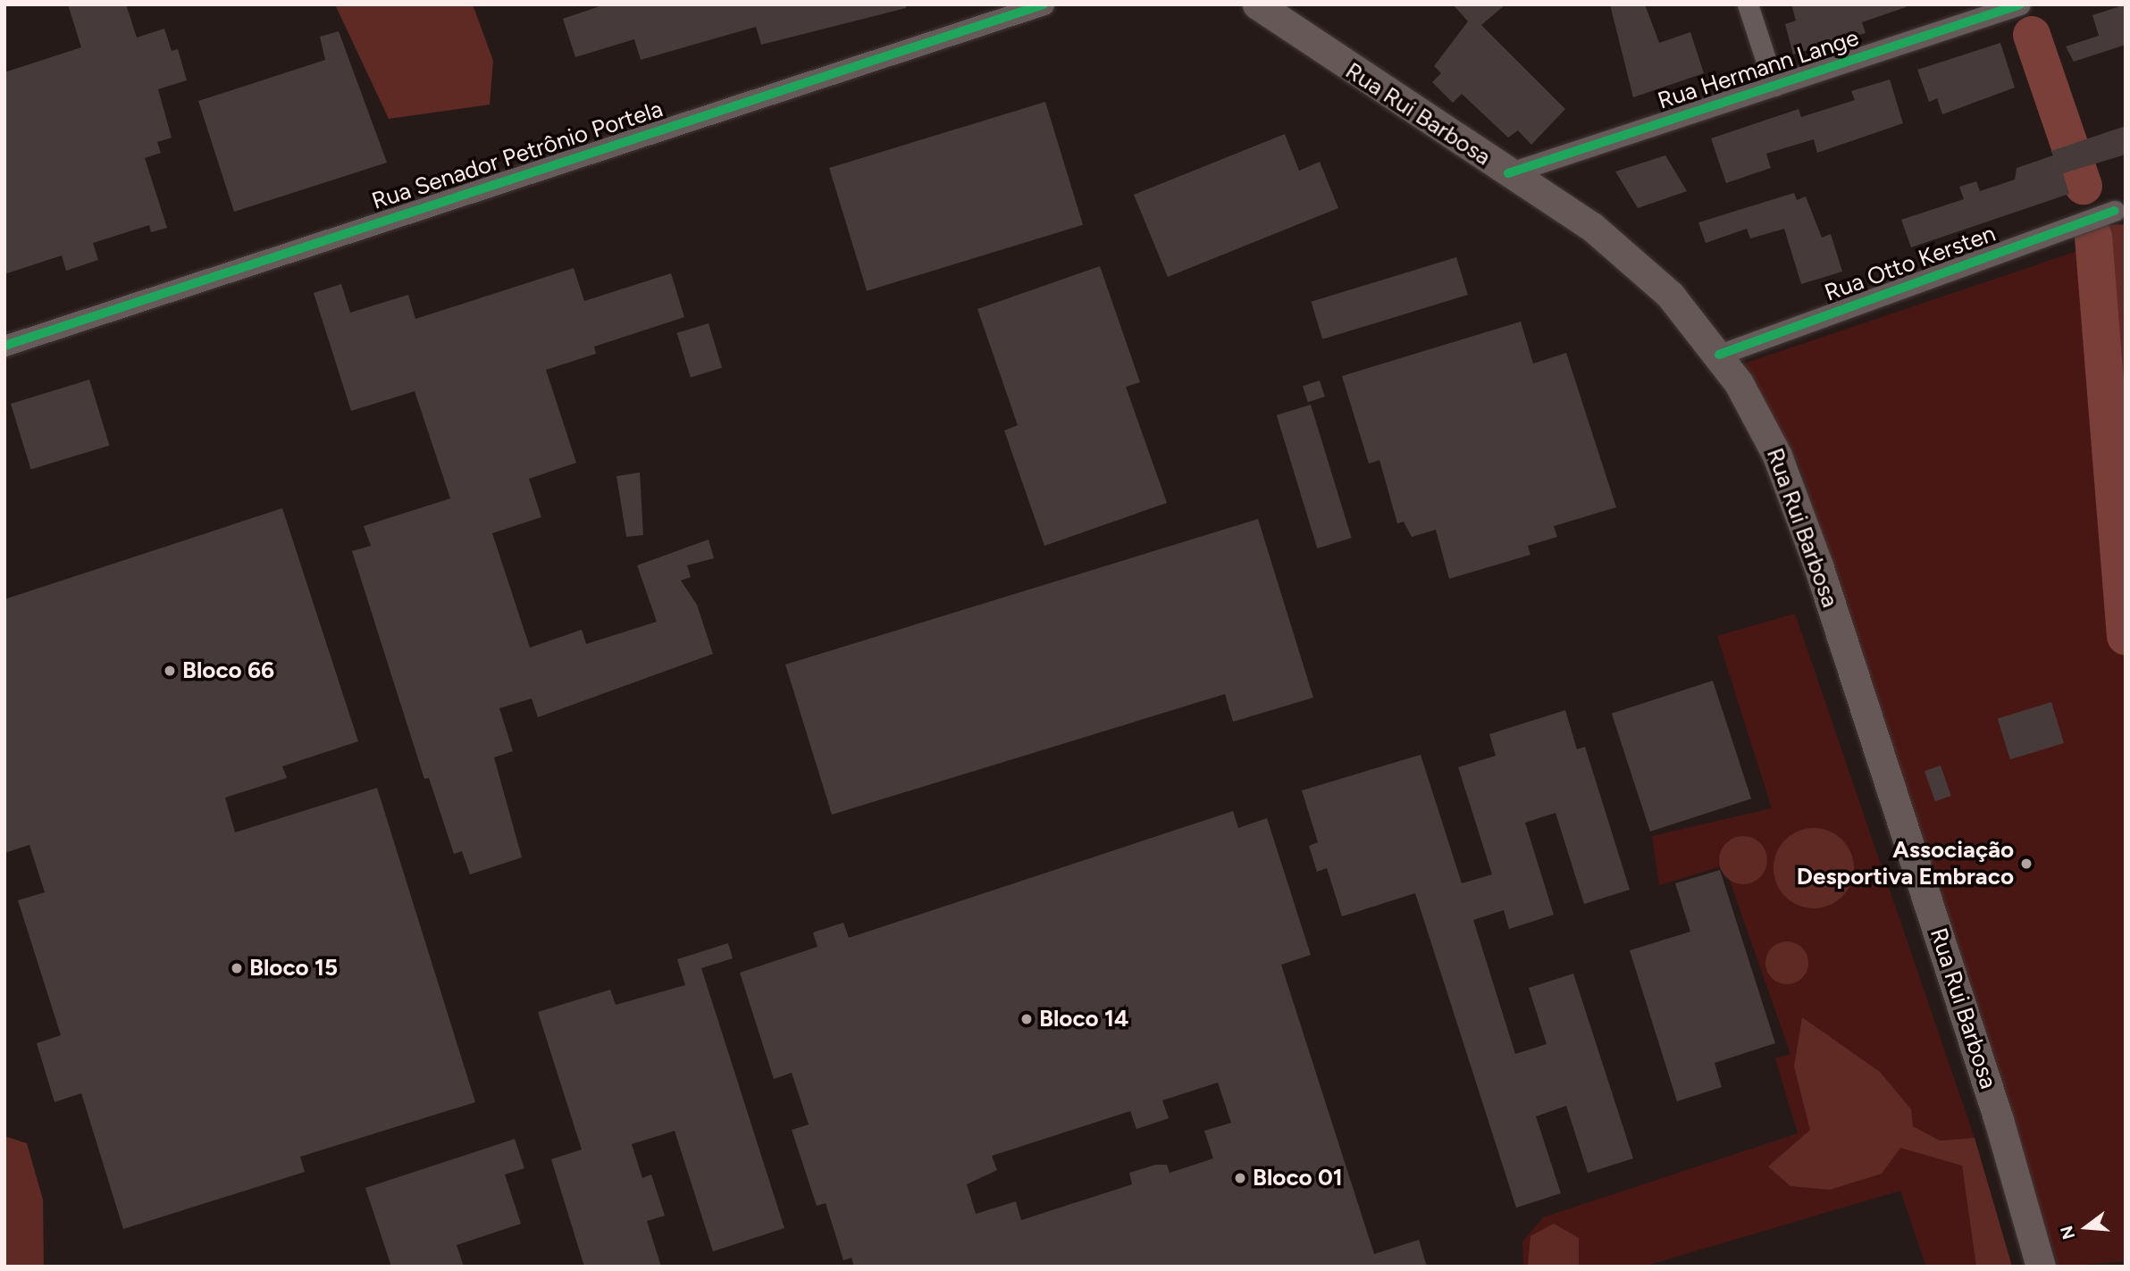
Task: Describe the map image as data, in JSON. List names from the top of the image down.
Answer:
{
  "streets": {
    "main road": ["Rua Rui Barbosa"],
    "street": ["Rua Hermann Lange", "Rua Senador Petrônio Portela", "Rua Otto Kersten"]
  },
  "crossings": [
    ["Rua Hermann Lange", "Rua Rui Barbosa"],
    ["Rua Rui Barbosa", "Rua Otto Kersten"]
  ],
  "places": [
    "Bloco 66",
    "Associação Desportiva Embraco",
    "Bloco 15",
    "Bloco 14",
    "Bloco 01"
  ],
  "north": "left"
}
